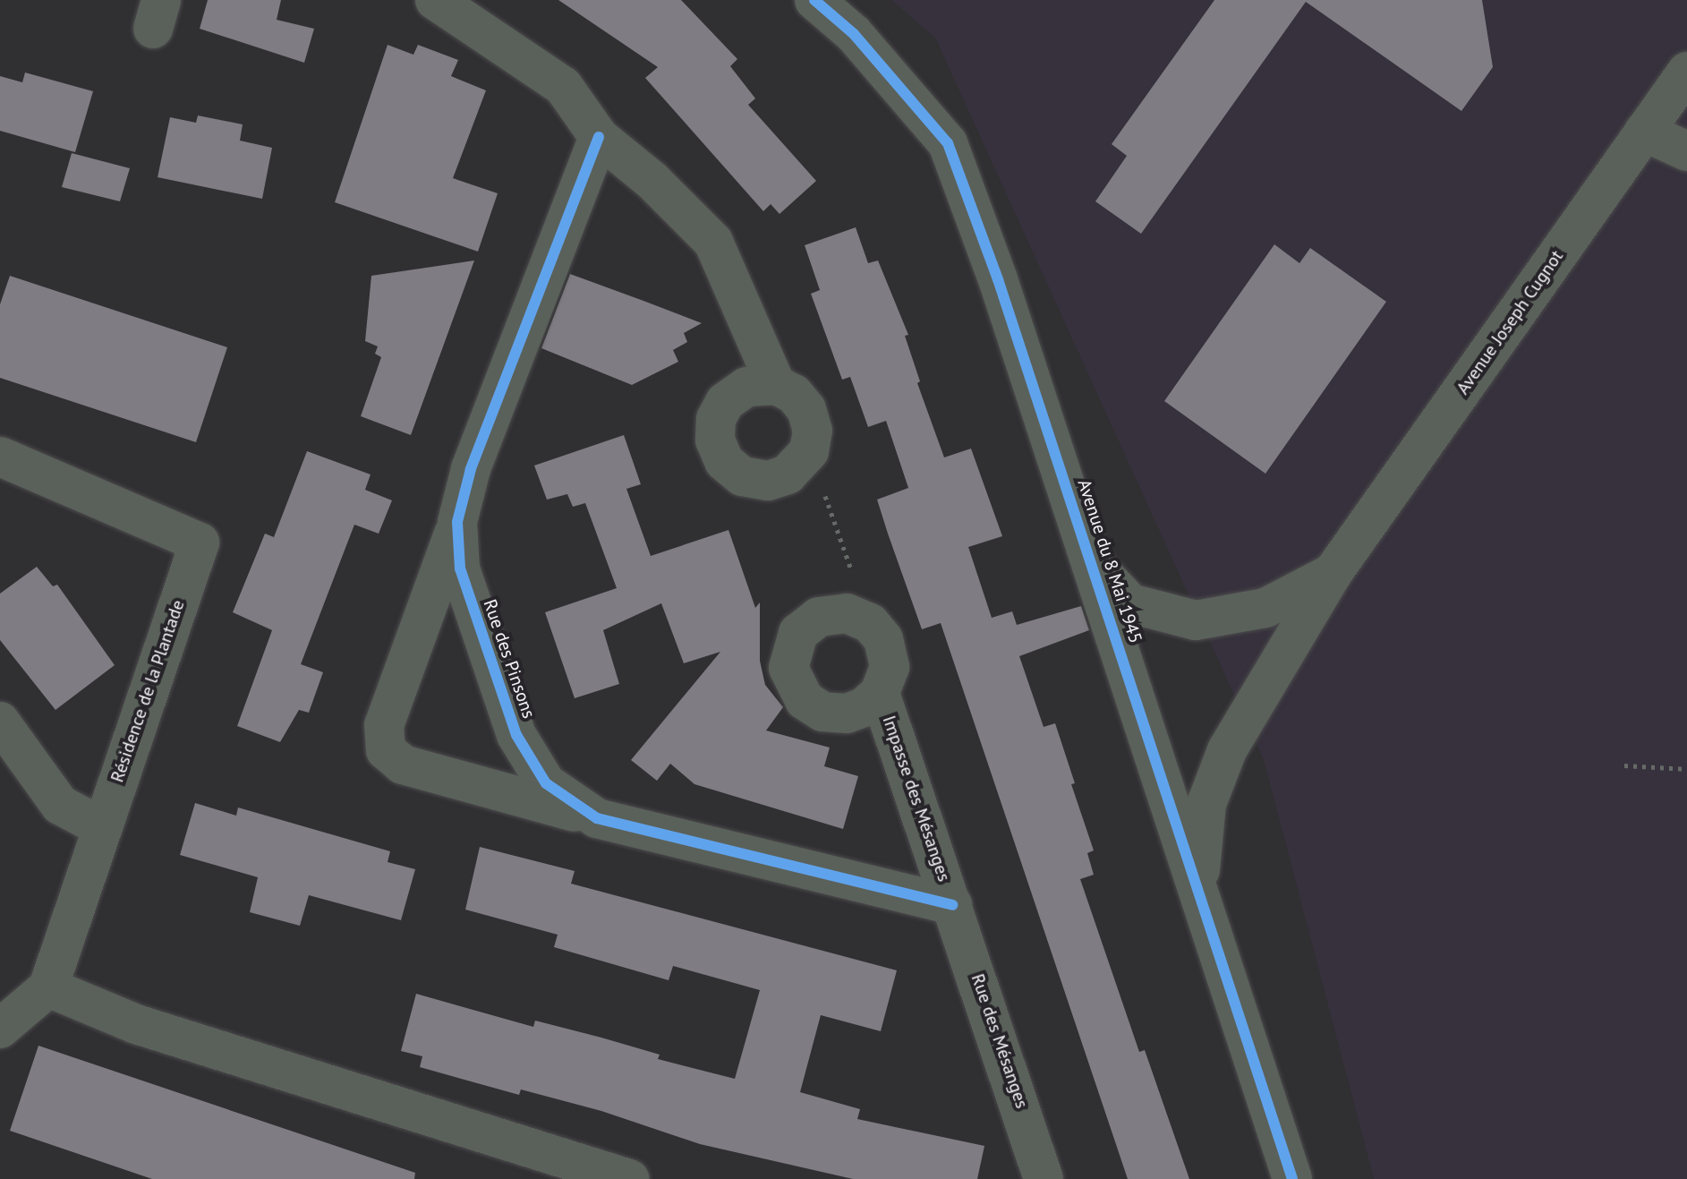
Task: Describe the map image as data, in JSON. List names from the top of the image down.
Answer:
{
  "streets": {
    "street": [
      "Avenue Joseph Cugnot",
      "Avenue du 8 Mai 1945",
      "Rue des Pinsons",
      "Résidence de la Plantade",
      "Impasse des Mésanges",
      "Rue des Mésanges"
    ]
  },
  "crossings": [
    ["Avenue Joseph Cugnot", "Avenue du 8 Mai 1945"],
    ["Rue des Pinsons", "Impasse des Mésanges"],
    ["Rue des Pinsons", "Rue des Mésanges"],
    ["Impasse des Mésanges", "Rue des Mésanges"]
  ]
}
